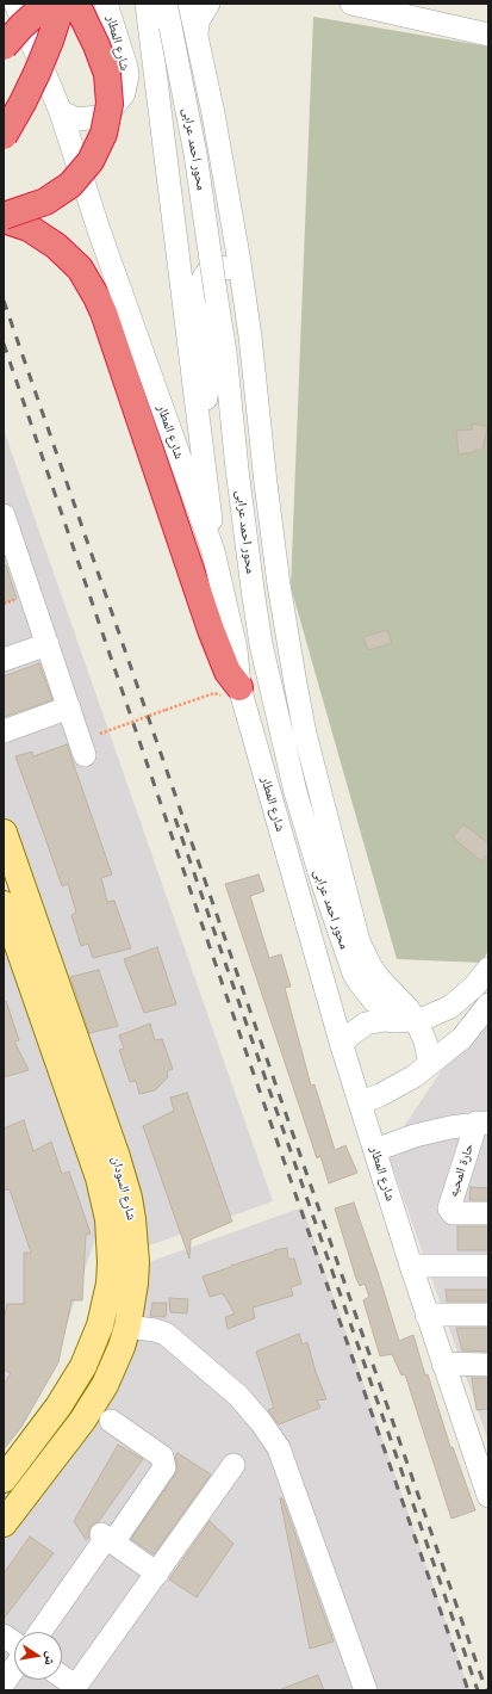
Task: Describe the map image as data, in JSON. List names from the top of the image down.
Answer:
{
  "streets": {
    "main road": ["شارع السودان"],
    "street": ["شارع المطار", "محور احمد عرابى", "حارة المحبه"]
  },
  "crossings": [
    ["شارع المطار", "محور احمد عرابى"]
  ],
  "north": "right"
}
